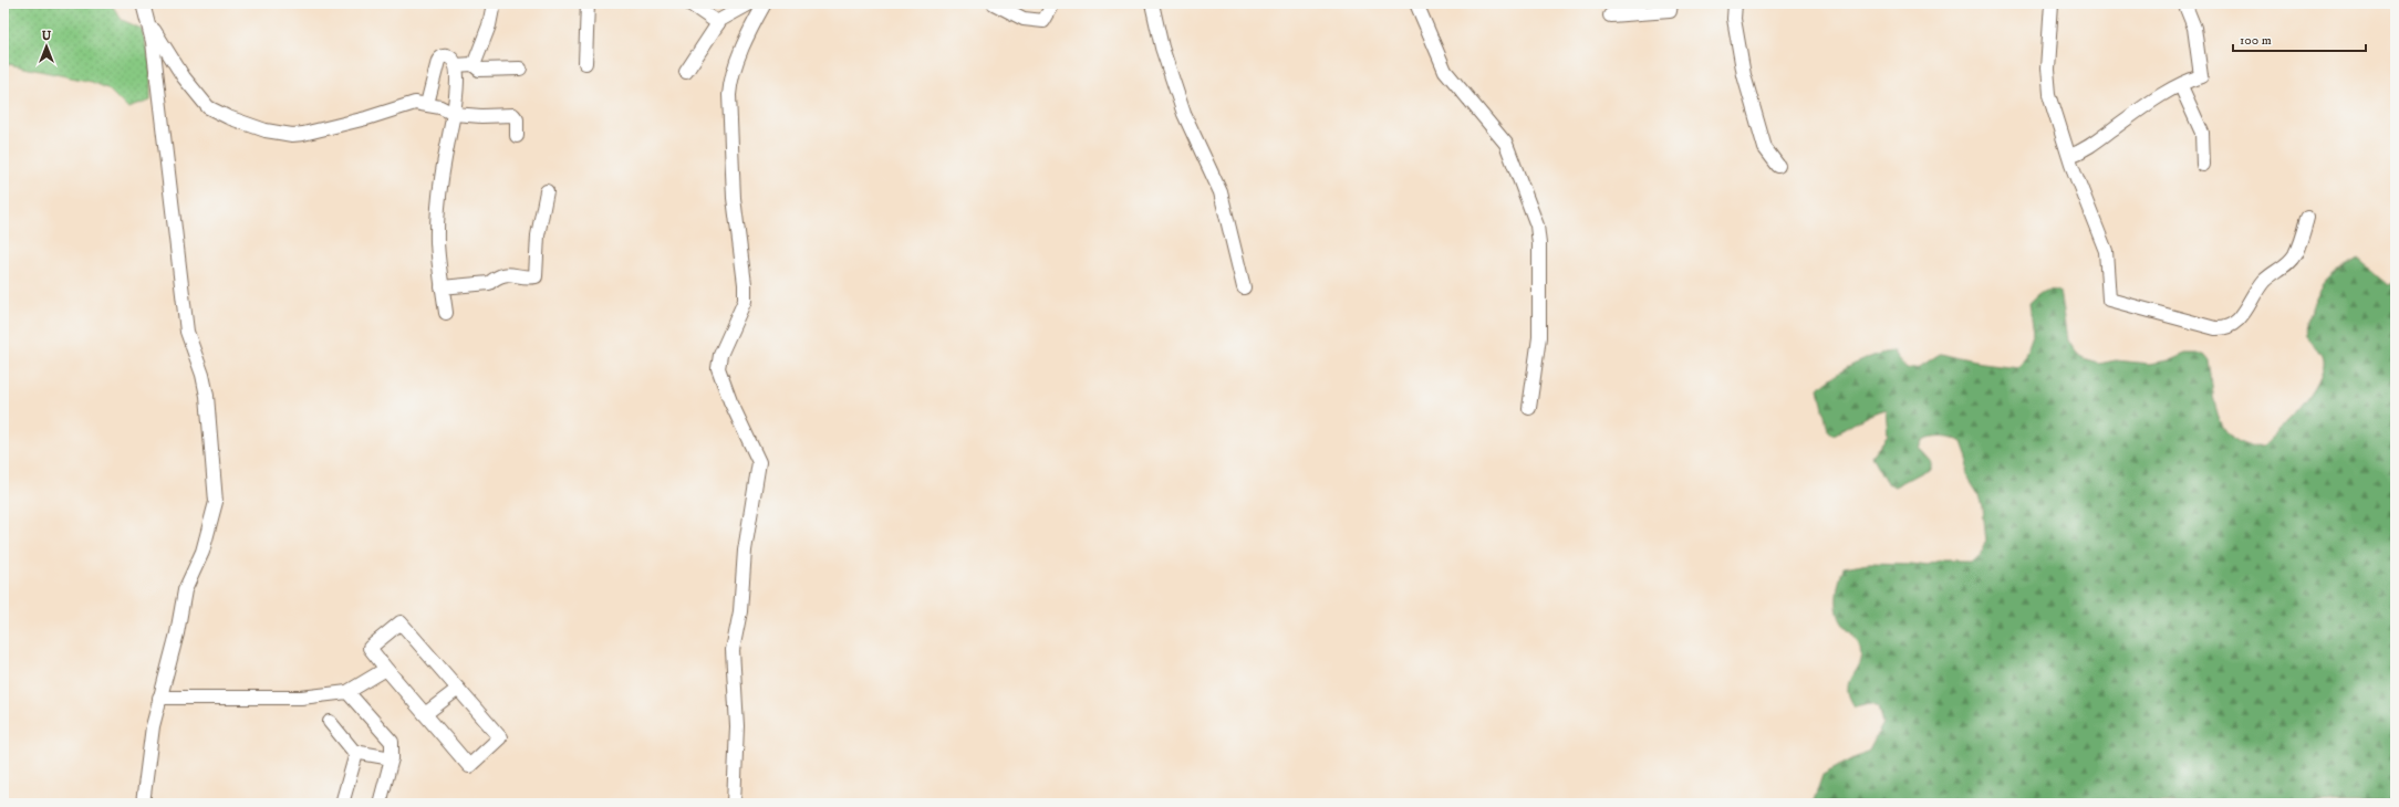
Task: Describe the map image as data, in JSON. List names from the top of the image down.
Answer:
{
  "scale_bar": "100 m",
  "north": "top"
}
